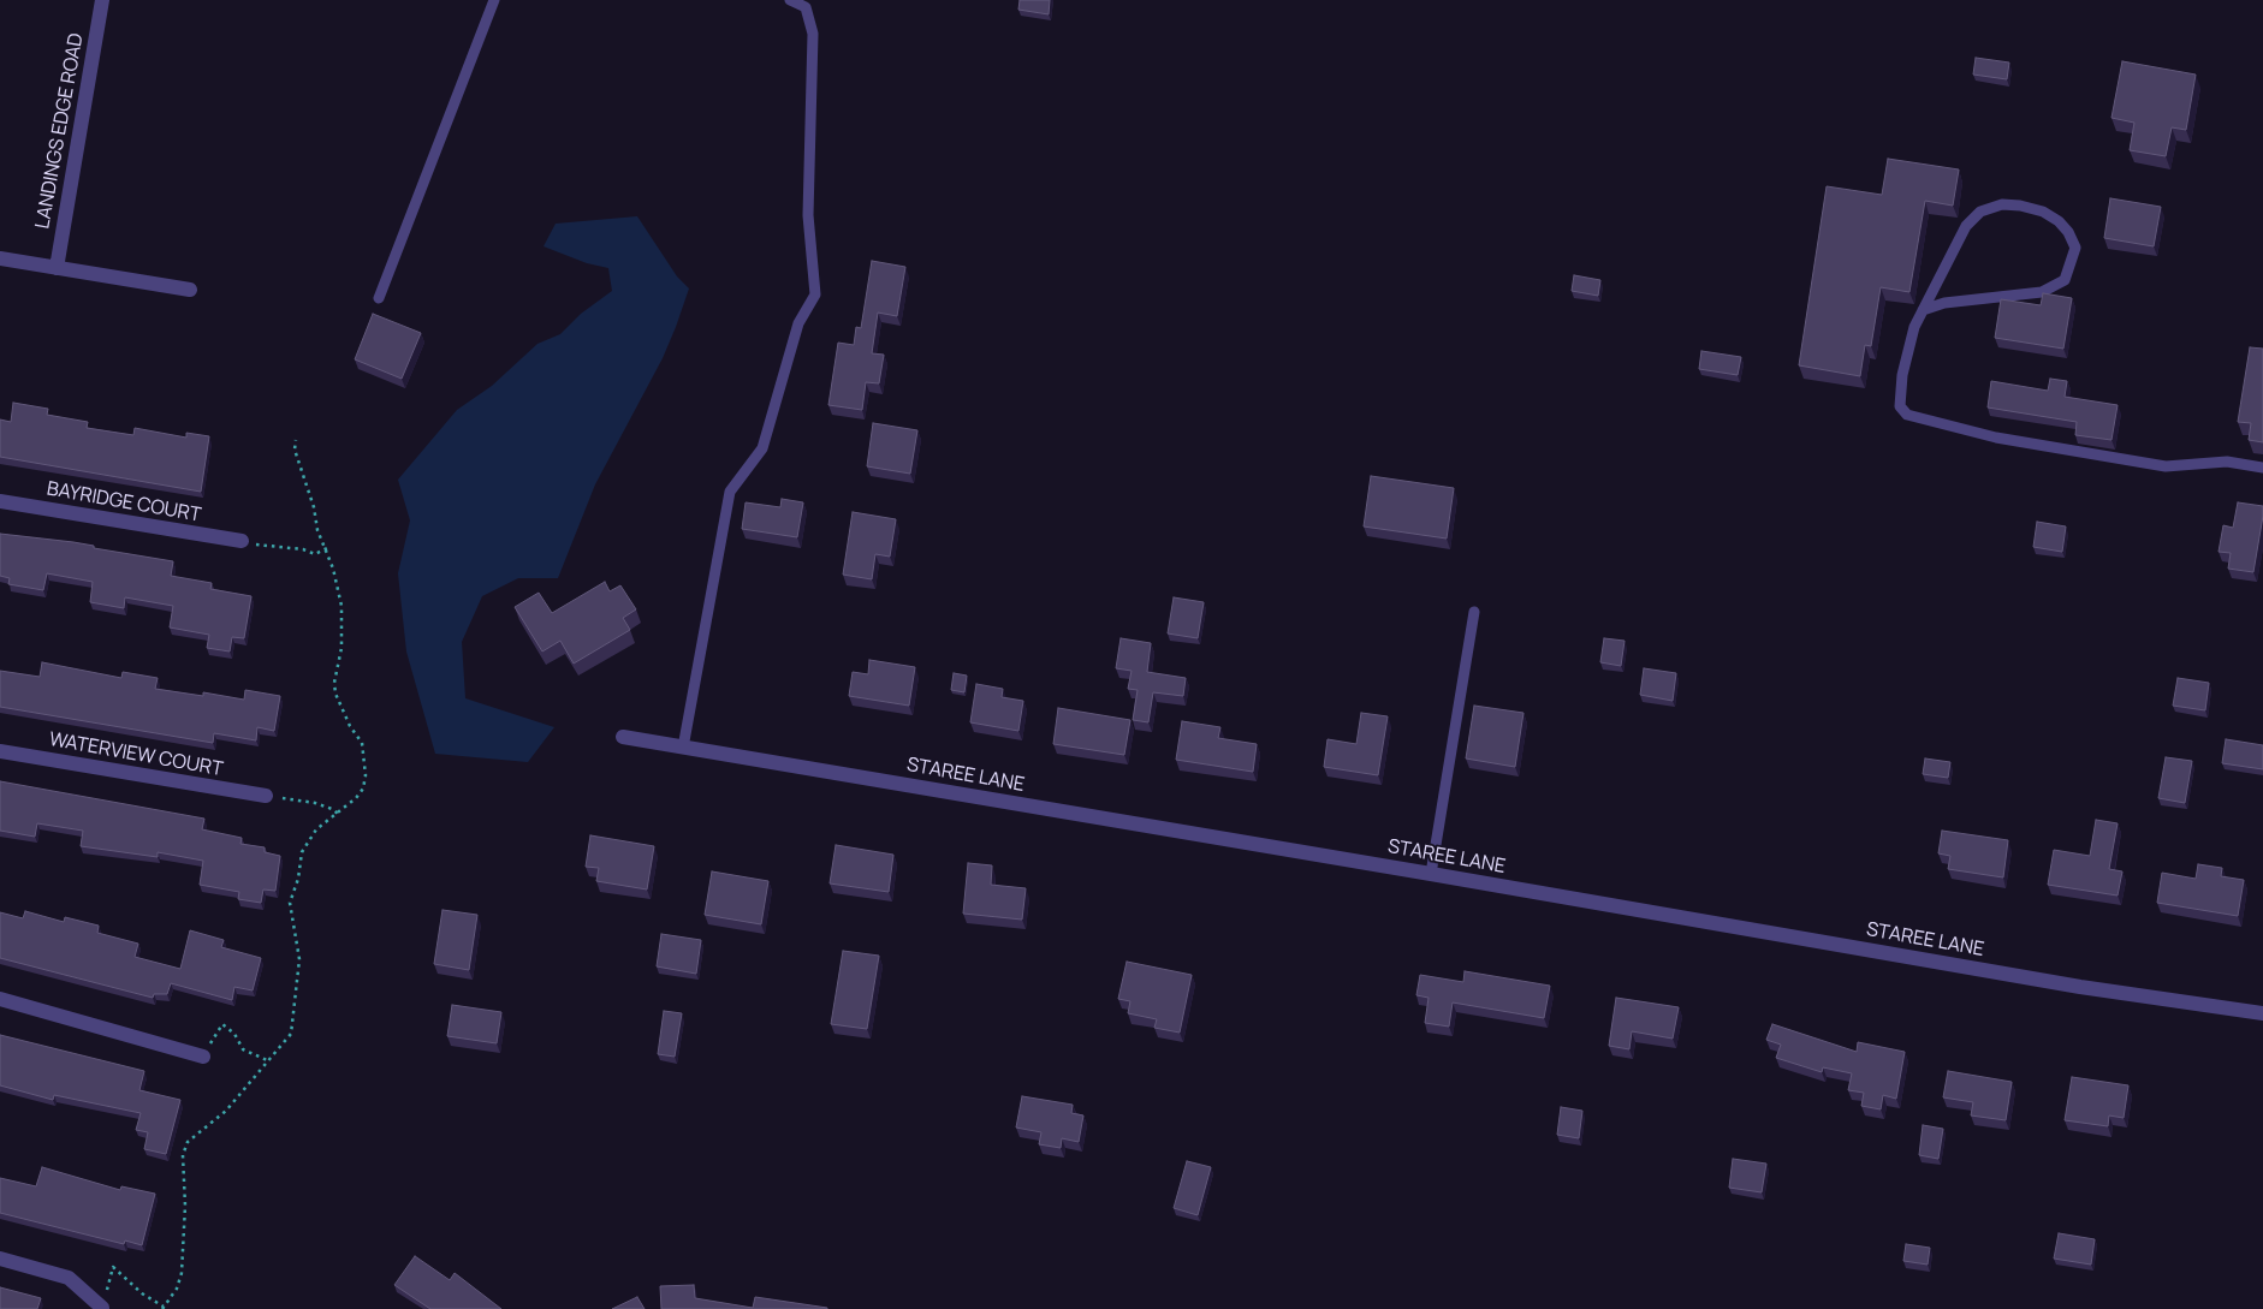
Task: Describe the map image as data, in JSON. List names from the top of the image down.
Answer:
{
  "streets": {
    "street": [
      "LANDINGS EDGE ROAD",
      "BAYRIDGE COURT",
      "WATERVIEW COURT",
      "STAREE LANE"
    ]
  }
}
